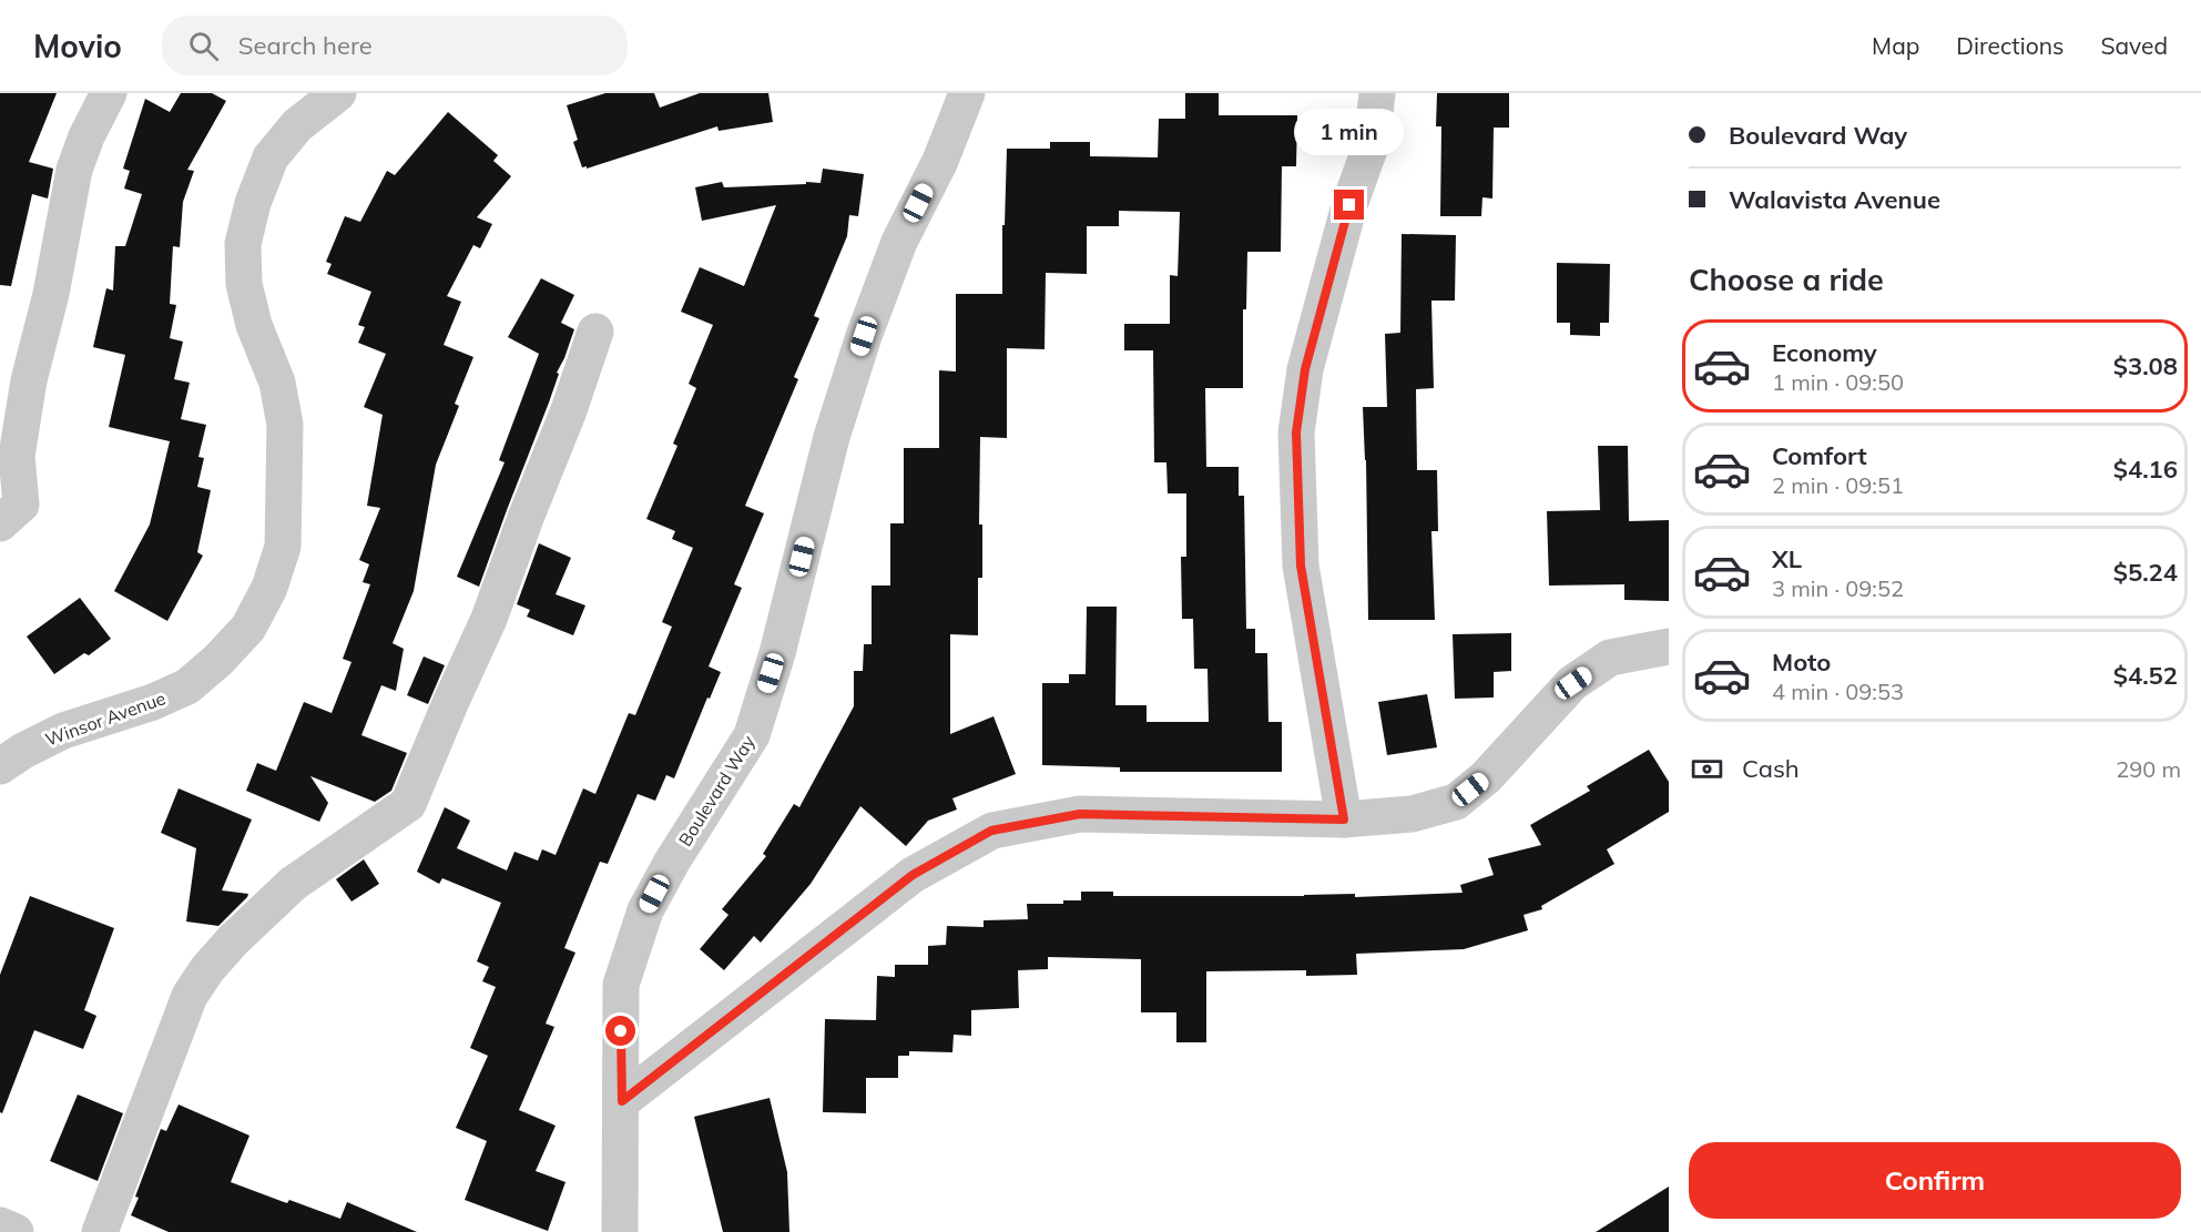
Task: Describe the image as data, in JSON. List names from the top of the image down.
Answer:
{
  "streets": {
    "street": ["Winsor Avenue", "Boulevard Way"]
  },
  "page": {
    "header": "Movio",
    "search": "Search here",
    "nav": ["Map", "Directions", "Saved"],
    "banner": ["Boulevard Way", "Walavista Avenue"],
    "bubble": "1 min",
    "heading": "Choose a ride",
    "list": [
      {
        "name": "Economy",
        "note": "1 min · 09:50",
        "value": "$3.08"
      },
      {
        "name": "Comfort",
        "note": "2 min · 09:51",
        "value": "$4.16"
      },
      {
        "name": "XL",
        "note": "3 min · 09:52",
        "value": "$5.24"
      },
      {
        "name": "Moto",
        "note": "4 min · 09:53",
        "value": "$4.52"
      }
    ],
    "pay": ["Cash", "290 m"],
    "buttons": "Confirm"
  }
}
